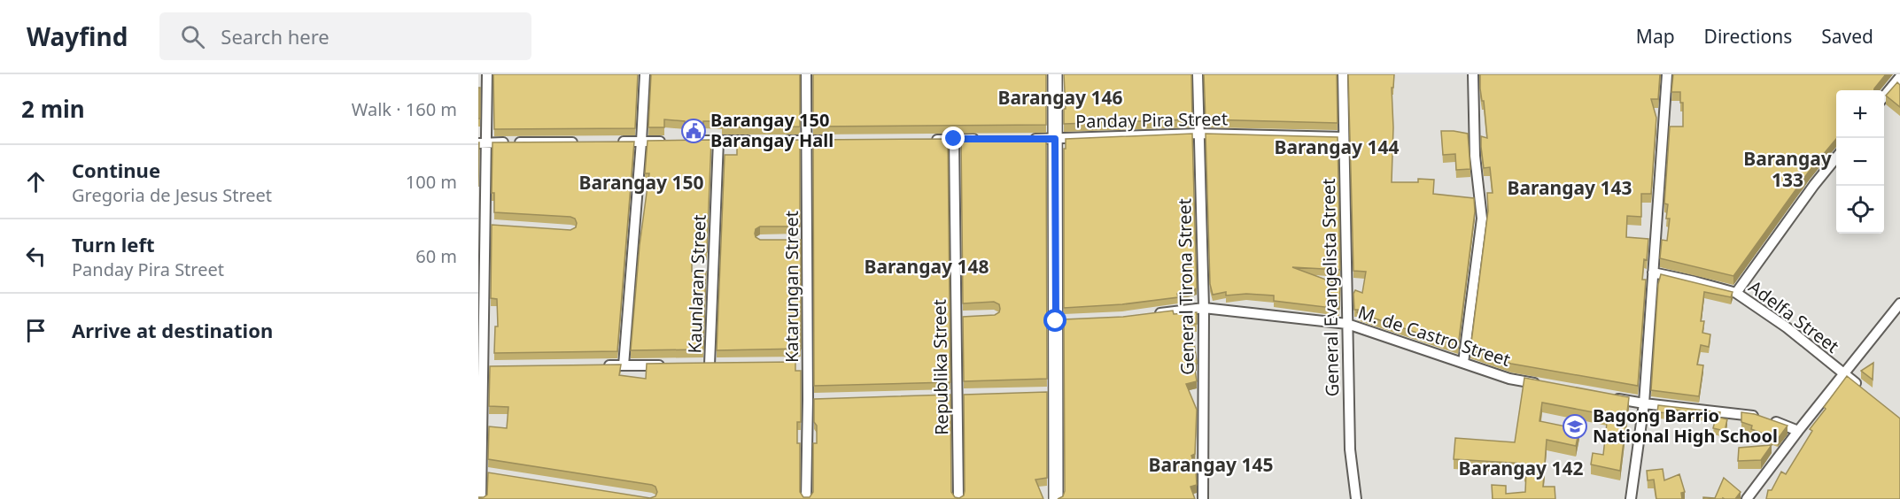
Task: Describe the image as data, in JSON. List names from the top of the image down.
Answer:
{
  "streets": {
    "street": [
      "Panday Pira Street",
      "Kaunlaran Street",
      "Katarungan Street",
      "General Tirona Street",
      "General Evangelista Street",
      "Adelfa Street",
      "M. de Castro Street",
      "Republika Street"
    ]
  },
  "crossings": [
    ["Panday Pira Street", "General Tirona Street"],
    ["Panday Pira Street", "General Evangelista Street"],
    ["General Tirona Street", "M. de Castro Street"],
    ["General Evangelista Street", "M. de Castro Street"]
  ],
  "districts": [
    "Barangay 146",
    "Barangay 144",
    "Barangay 133",
    "Barangay 150",
    "Barangay 143",
    "Barangay 148",
    "Barangay 145",
    "Barangay 142"
  ],
  "places": {
    "public building": ["Barangay 150 Barangay Hall"],
    "school or university": ["Bagong Barrio National High School"]
  },
  "page": {
    "header": "Wayfind",
    "search": "Search here",
    "nav": ["Map", "Directions", "Saved"],
    "heading": ["2 min", "Walk · 160 m"],
    "map_buttons": ["+", "−"],
    "list": [
      ["Continue", "Gregoria de Jesus Street", "100 m"],
      ["Turn left", "Panday Pira Street", "60 m"],
      "Arrive at destination"
    ]
  }
}
